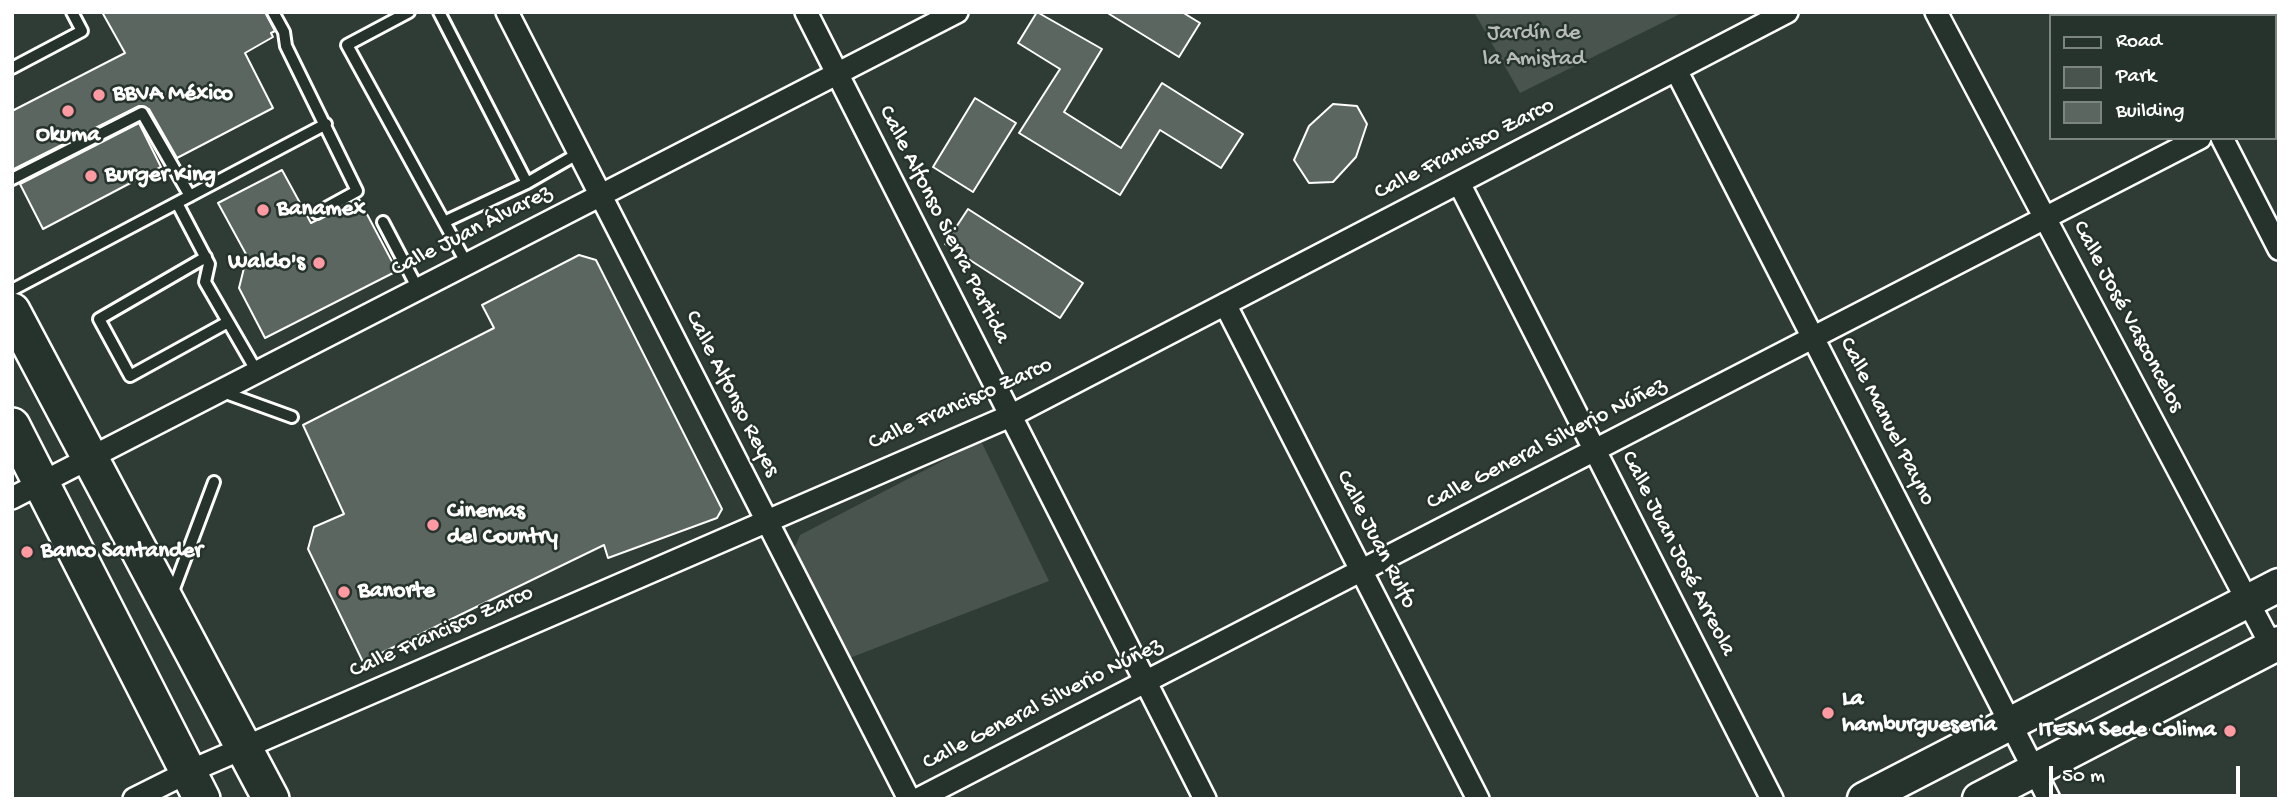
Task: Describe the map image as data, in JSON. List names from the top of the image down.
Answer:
{
  "streets": {
    "street": [
      "Calle Francisco Zarco",
      "Calle Alfonso Sierra Partida",
      "Calle Juan Álvarez",
      "Calle José Vasconcelos",
      "Calle Alfonso Reyes",
      "Calle Manuel Payno",
      "Calle General Silverio Núñez",
      "Calle Juan Rulfo",
      "Calle Juan José Arreola"
    ]
  },
  "crossings": [
    ["Calle Francisco Zarco", "Calle Alfonso Sierra Partida"],
    ["Calle Francisco Zarco", "Calle Alfonso Reyes"],
    ["Calle Francisco Zarco", "Calle Manuel Payno"],
    ["Calle Francisco Zarco", "Calle Juan Rulfo"],
    ["Calle Francisco Zarco", "Calle Juan José Arreola"],
    ["Calle Alfonso Sierra Partida", "Calle Juan Álvarez"],
    ["Calle Alfonso Sierra Partida", "Calle General Silverio Núñez"],
    ["Calle Juan Álvarez", "Calle Alfonso Reyes"],
    ["Calle José Vasconcelos", "Calle General Silverio Núñez"],
    ["Calle Manuel Payno", "Calle General Silverio Núñez"],
    ["Calle General Silverio Núñez", "Calle Juan Rulfo"],
    ["Calle General Silverio Núñez", "Calle Juan José Arreola"]
  ],
  "parks": ["Jardín de la Amistad"],
  "places": [
    "BBVA México",
    "Okuma",
    "Burger King",
    "Banamex",
    "Waldo's",
    "Cinemas del Country",
    "Banco Santander",
    "Banorte",
    "La hamburgueseria",
    "ITESM Sede Colima"
  ],
  "legend": ["Road", "Park", "Building"],
  "scale_bar": "50 m"
}
